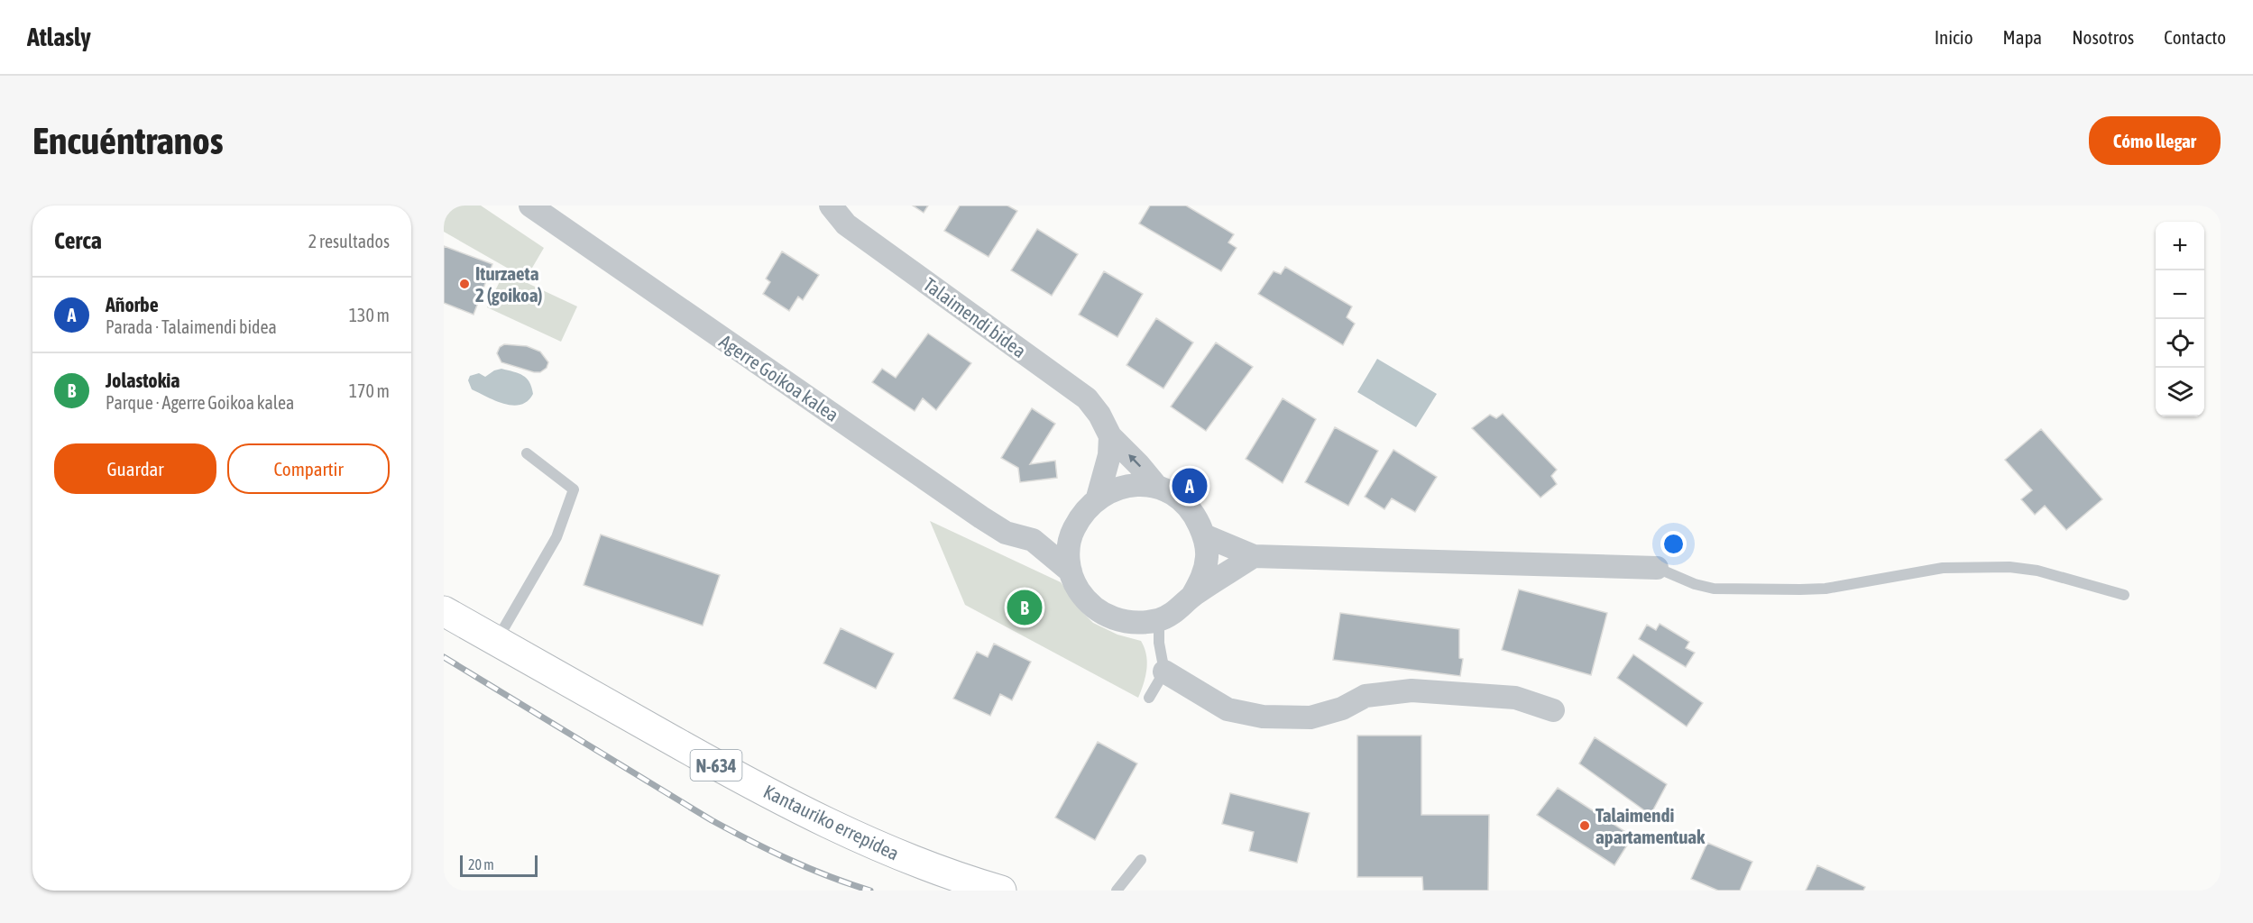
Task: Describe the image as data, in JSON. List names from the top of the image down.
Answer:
{
  "streets": {
    "highway": ["N-634", "Kantauriko errepidea"],
    "street": ["Talaimendi bidea", "Agerre Goikoa kalea"]
  },
  "crossings": [
    ["Talaimendi bidea", "Agerre Goikoa kalea"]
  ],
  "places": ["Iturzaeta 2 (goikoa)", "Talaimendi apartamentuak"],
  "scale_bar": "20 m",
  "page": {
    "header": "Atlasly",
    "nav": [
      "Inicio",
      "Mapa",
      "Nosotros",
      "Contacto"
    ],
    "buttons": [
      "Cómo llegar",
      ["Guardar", "Compartir"]
    ],
    "title": "Encuéntranos",
    "heading": ["Cerca", "2 resultados"],
    "map_buttons": ["+", "−"],
    "list": [
      {
        "mark": "A",
        "name": "Añorbe",
        "note": "Parada · Talaimendi bidea",
        "value": "130 m"
      },
      {
        "mark": "B",
        "name": "Jolastokia",
        "note": "Parque · Agerre Goikoa kalea",
        "value": "170 m"
      }
    ],
    "pins": ["A", "B"],
    "scale": "20 m"
  }
}
